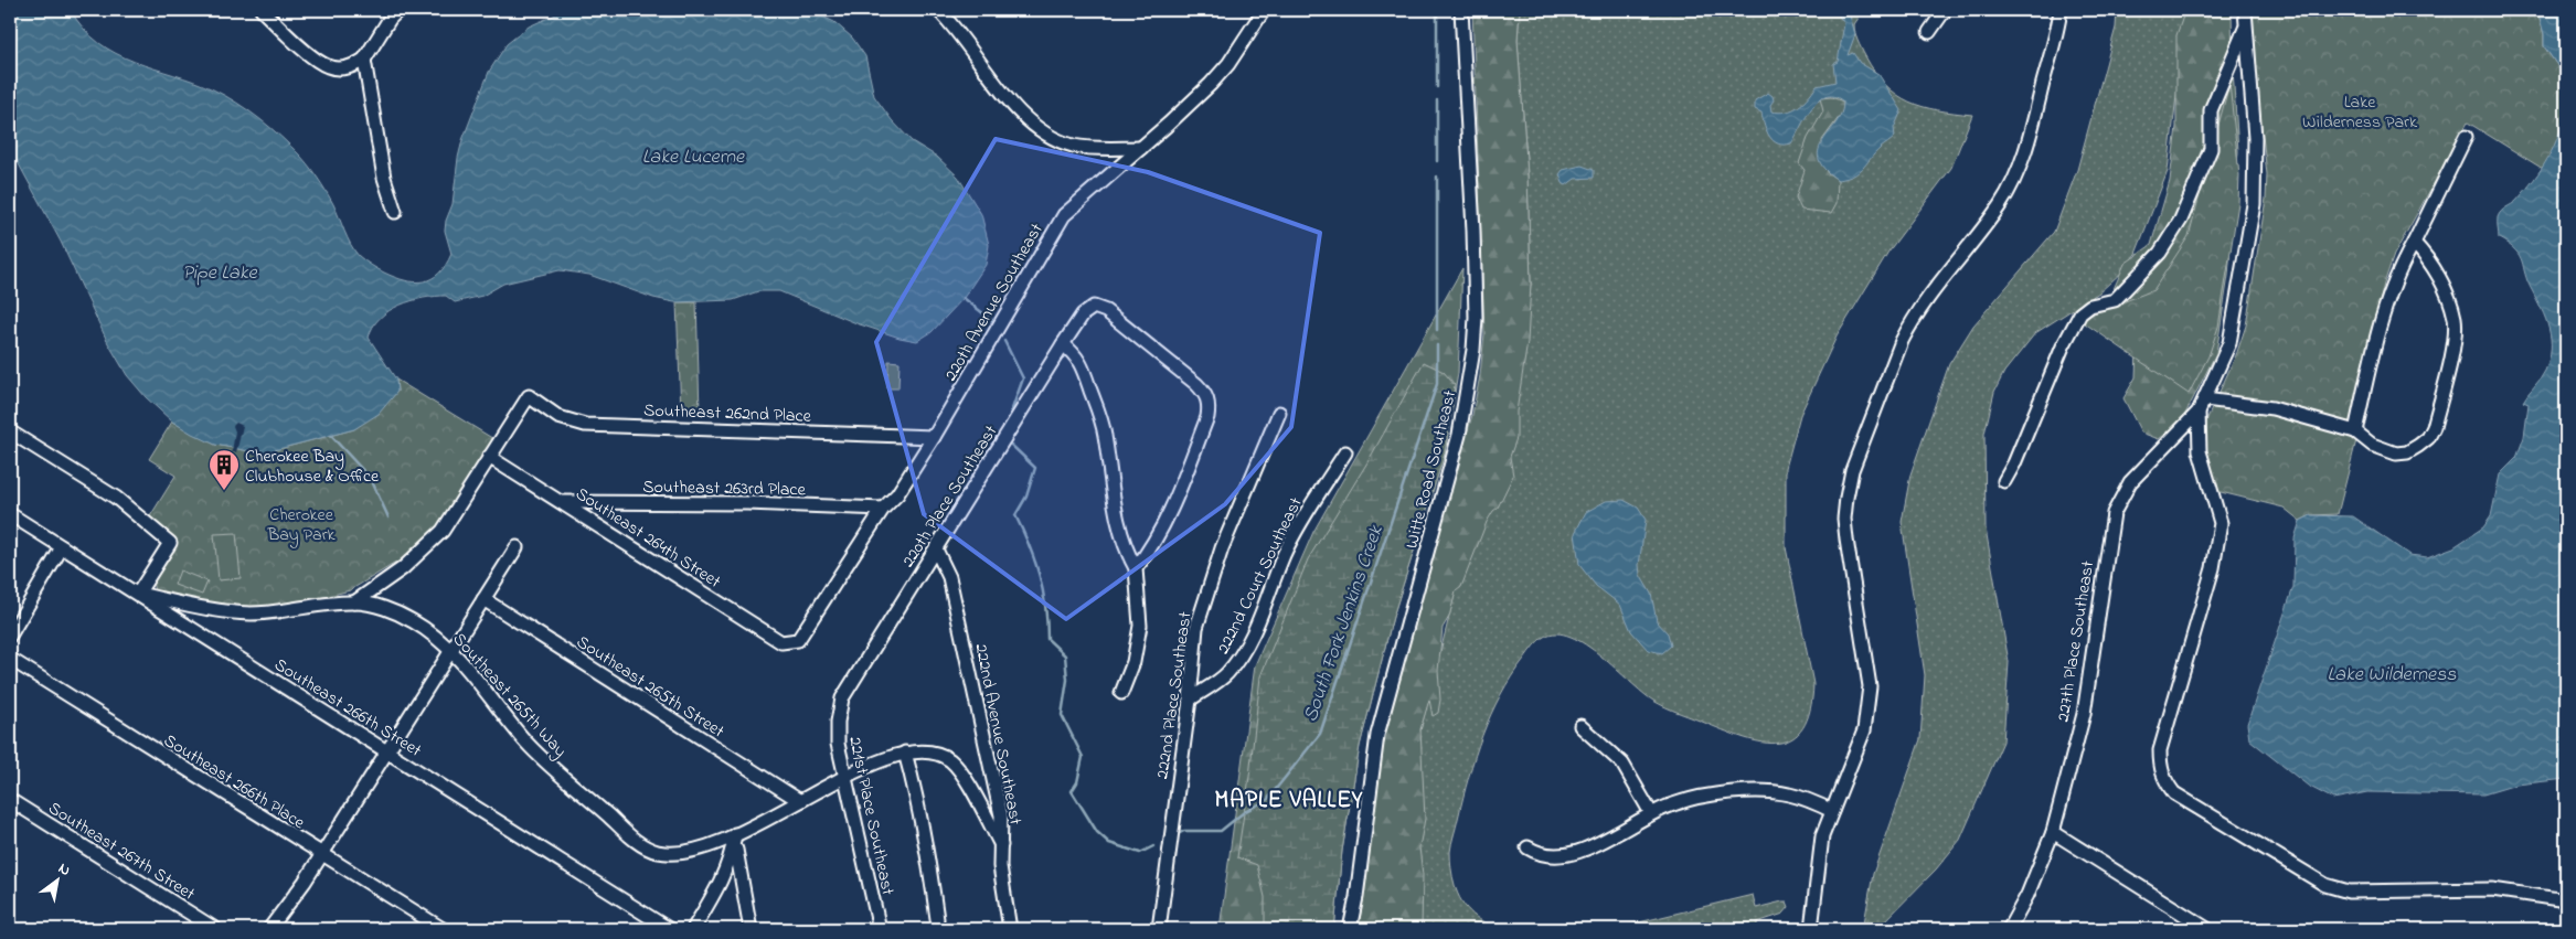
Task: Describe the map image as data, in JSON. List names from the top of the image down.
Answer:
{
  "streets": {
    "street": [
      "220th Avenue Southeast",
      "Southeast 262nd Place",
      "Witte Road Southeast",
      "Southeast 263rd Place",
      "220th Place Southeast",
      "Southeast 264th Street",
      "222nd Court Southeast",
      "227th Place Southeast",
      "Southeast 265th Street",
      "Southeast 265th Way",
      "222nd Place Southeast",
      "Southeast 266th Street",
      "222nd Avenue Southeast",
      "Southeast 266th Place",
      "221st Place Southeast",
      "Southeast 267th Street"
    ]
  },
  "crossings": [
    ["220th Avenue Southeast", "Southeast 262nd Place"],
    ["220th Avenue Southeast", "Southeast 263rd Place"],
    ["220th Avenue Southeast", "Southeast 264th Street"],
    ["Southeast 262nd Place", "Southeast 264th Street"],
    ["Southeast 263rd Place", "Southeast 264th Street"],
    ["220th Place Southeast", "222nd Avenue Southeast"],
    ["220th Place Southeast", "221st Place Southeast"],
    ["222nd Court Southeast", "222nd Place Southeast"],
    ["Southeast 265th Street", "Southeast 265th Way"],
    ["Southeast 265th Way", "Southeast 266th Street"],
    ["Southeast 265th Way", "222nd Avenue Southeast"],
    ["Southeast 265th Way", "221st Place Southeast"]
  ],
  "districts": ["MAPLE VALLEY"],
  "water": [
    "Lake Lucerne",
    "Pipe Lake",
    "South Fork Jenkins Creek",
    "Lake Wilderness"
  ],
  "parks": ["Lake Wilderness Park", "Cherokee Bay Park"],
  "places": {
    "building": ["Cherokee Bay Clubhouse & Office"]
  },
  "north": "top right"
}
